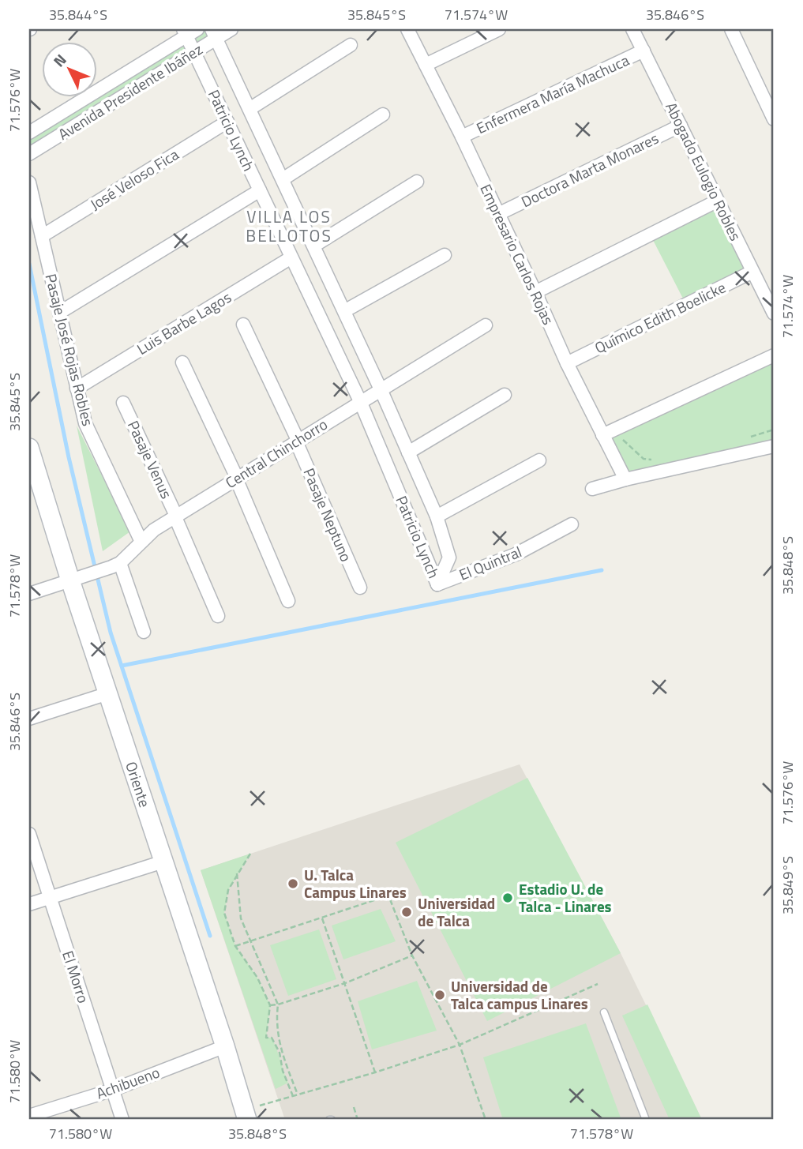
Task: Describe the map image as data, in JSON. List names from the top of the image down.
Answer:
{
  "streets": {
    "street": [
      "Avenida Presidente Ibáñez",
      "Enfermera María Machuca",
      "Patricio Lynch",
      "Doctora Marta Monares",
      "Abogado Eulogio Robles",
      "José Veloso Fica",
      "Empresario Carlos Rojas",
      "Químico Edith Boelicke",
      "Luis Barbe Lagos",
      "Pasaje José Rojas Robles",
      "Central Chinchorro",
      "Pasaje Venus",
      "Pasaje Neptuno",
      "El Quintral",
      "Oriente",
      "El Morro",
      "Achibueno"
    ]
  },
  "crossings": [
    ["Avenida Presidente Ibáñez", "Patricio Lynch"],
    ["Enfermera María Machuca", "Abogado Eulogio Robles"],
    ["Enfermera María Machuca", "Empresario Carlos Rojas"],
    ["Patricio Lynch", "José Veloso Fica"],
    ["Patricio Lynch", "Luis Barbe Lagos"],
    ["Patricio Lynch", "Central Chinchorro"],
    ["Patricio Lynch", "El Quintral"],
    ["Doctora Marta Monares", "Abogado Eulogio Robles"],
    ["Doctora Marta Monares", "Empresario Carlos Rojas"],
    ["Abogado Eulogio Robles", "Químico Edith Boelicke"],
    ["José Veloso Fica", "Pasaje José Rojas Robles"],
    ["Empresario Carlos Rojas", "Químico Edith Boelicke"],
    ["Luis Barbe Lagos", "Pasaje José Rojas Robles"],
    ["Pasaje José Rojas Robles", "Central Chinchorro"],
    ["Central Chinchorro", "Pasaje Venus"],
    ["Central Chinchorro", "Pasaje Neptuno"],
    ["Central Chinchorro", "Oriente"],
    ["Oriente", "Achibueno"],
    ["El Morro", "Achibueno"]
  ],
  "districts": ["VILLA LOS BELLOTOS"],
  "places": [
    "U. Talca Campus Linares",
    "Estadio U. de Talca - Linares",
    "Universidad de Talca",
    "Universidad de Talca campus Linares"
  ],
  "north": "top left",
  "coordinates": [
    "35.844°S",
    "35.845°S",
    "71.574°W",
    "35.846°S",
    "71.576°W",
    "35.848°S",
    "71.578°W",
    "35.849°S",
    "71.580°W"
  ]
}
